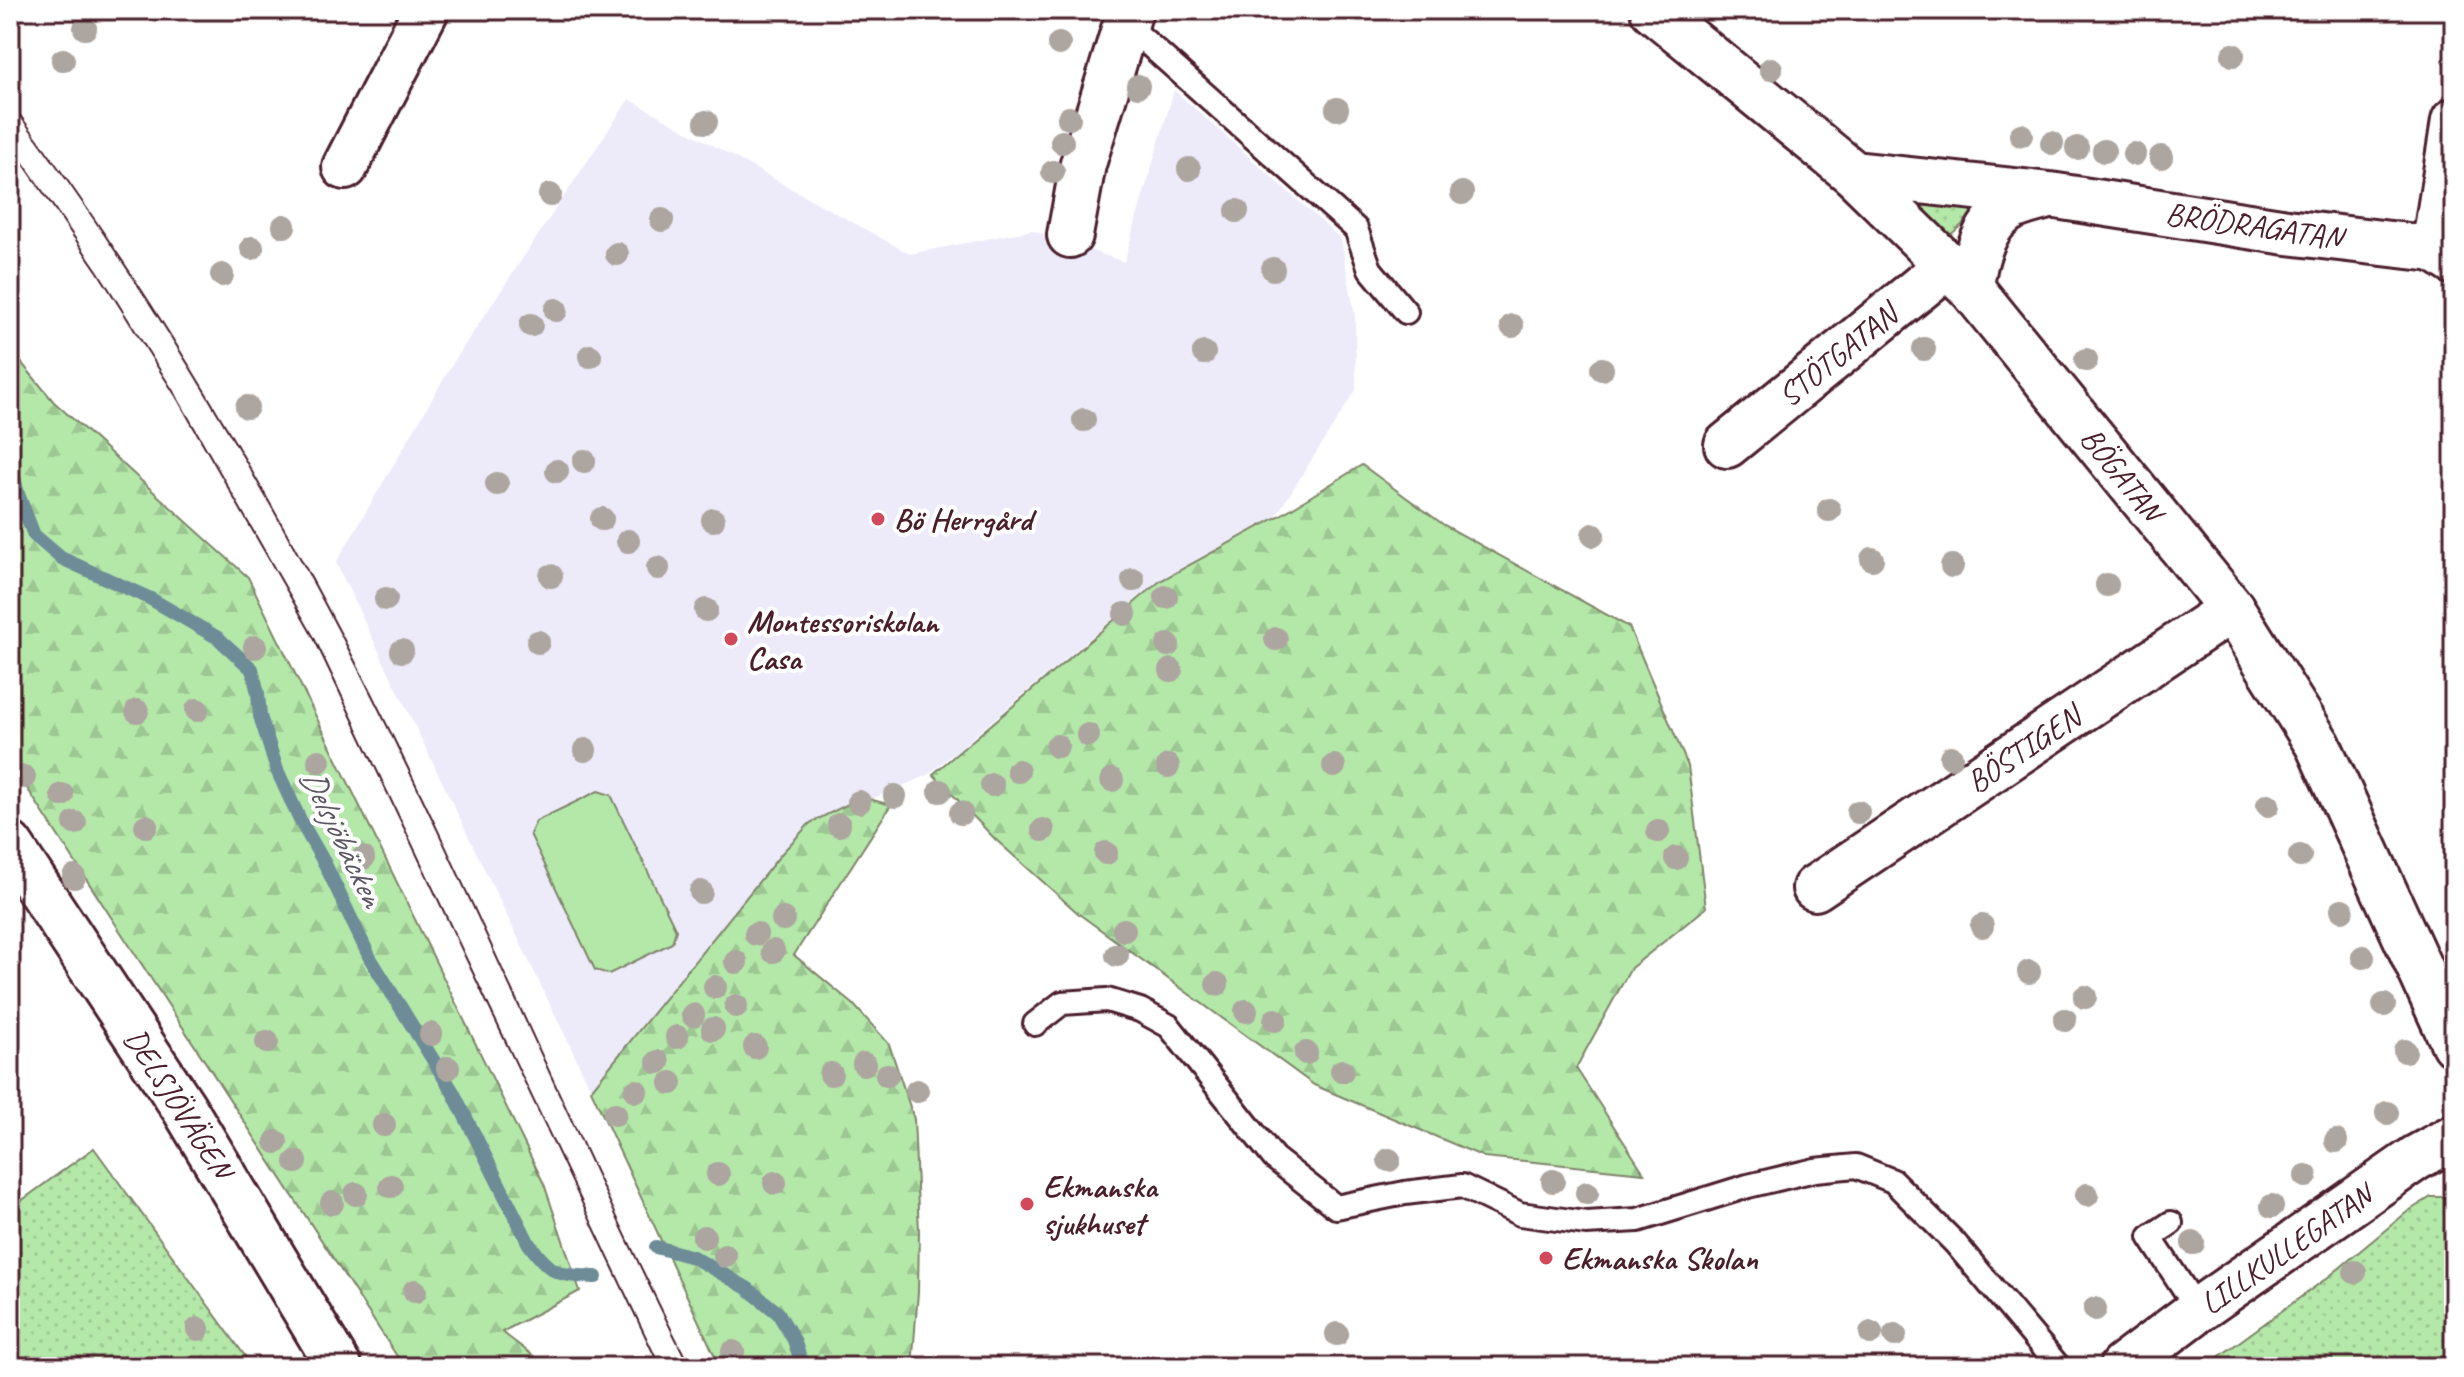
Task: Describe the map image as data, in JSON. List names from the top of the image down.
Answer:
{
  "streets": {
    "street": [
      "BRÖDRAGATAN",
      "STÖTGATAN",
      "BÖGATAN",
      "BÖSTIGEN",
      "DELSJÖVÄGEN",
      "LILLKULLEGATAN"
    ]
  },
  "crossings": [
    ["BRÖDRAGATAN", "STÖTGATAN"],
    ["BRÖDRAGATAN", "BÖGATAN"],
    ["STÖTGATAN", "BÖGATAN"],
    ["BÖGATAN", "BÖSTIGEN"]
  ],
  "water": ["Delsjöbäcken"],
  "places": [
    "Bö Herrgård",
    "Montessoriskolan Casa",
    "Ekmanska sjukhuset",
    "Ekmanska Skolan"
  ]
}
